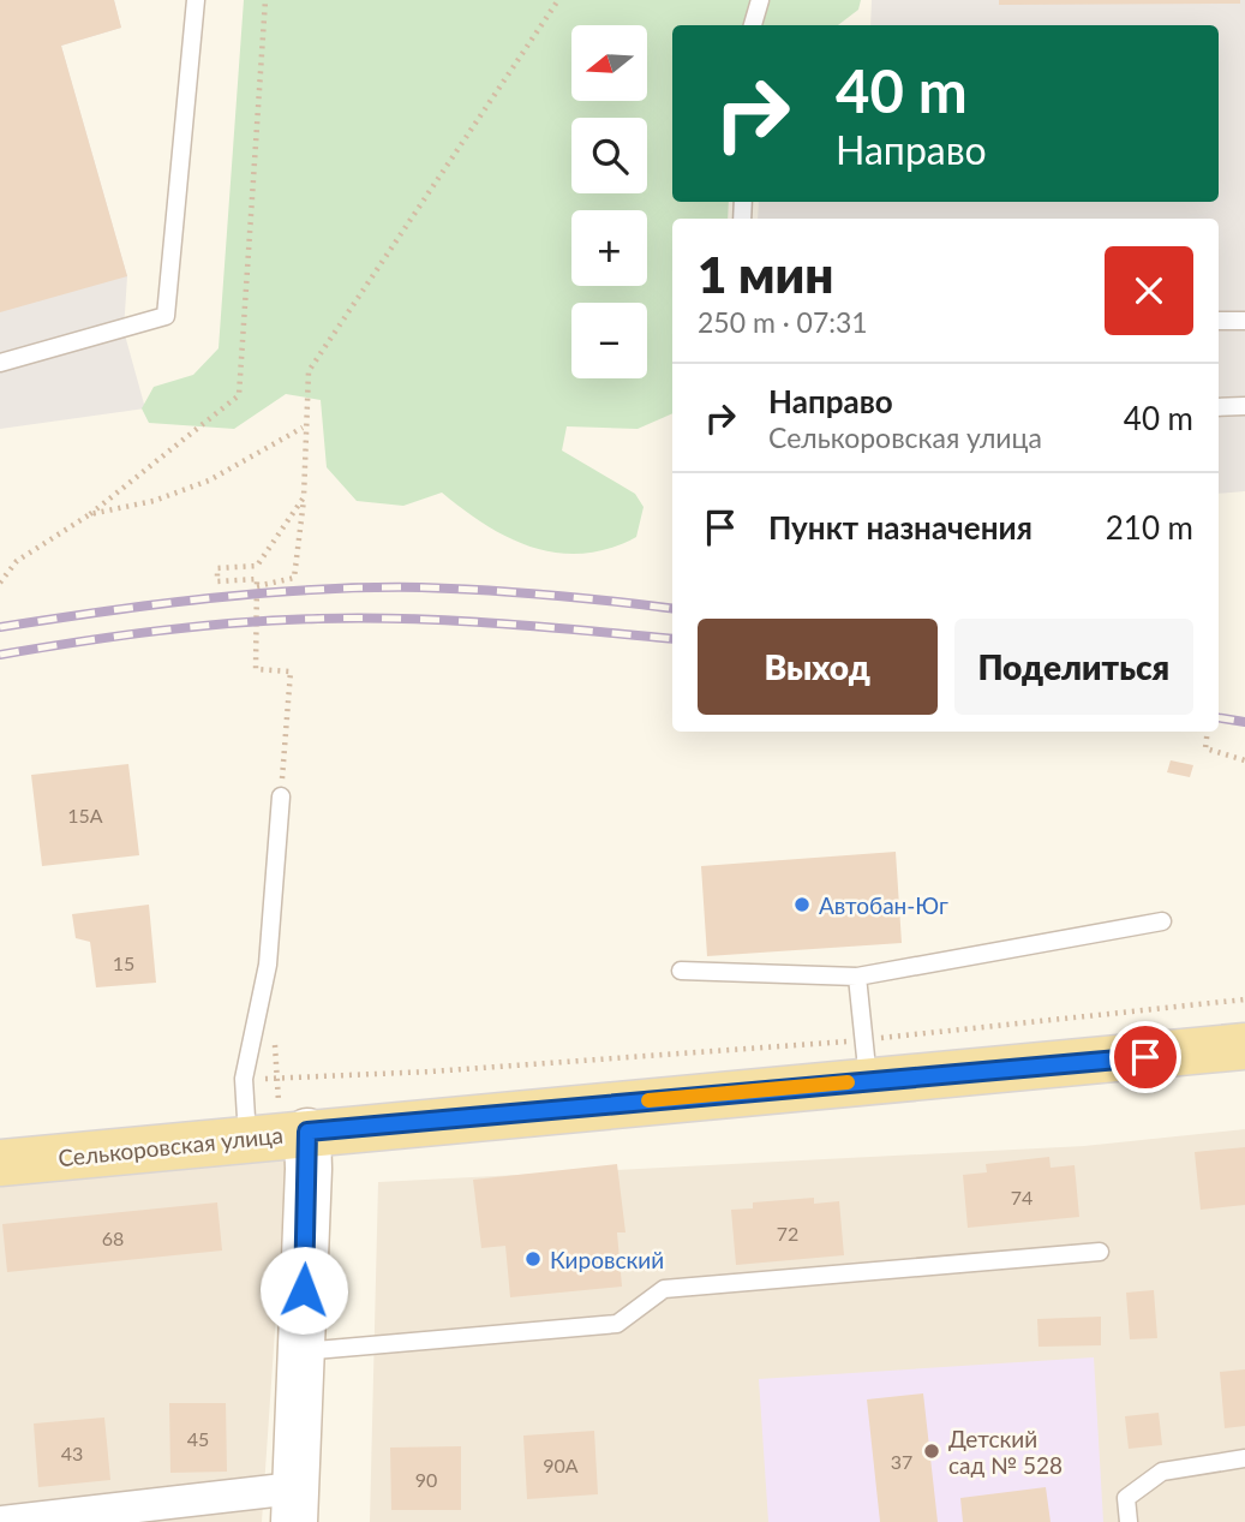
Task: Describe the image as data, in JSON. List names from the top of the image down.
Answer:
{
  "streets": {
    "main road": ["Селькоровская улица"]
  },
  "places": ["Автобан-Юг", "Кировский", "Детский сад № 528"],
  "house_numbers": [
    "15А",
    "15",
    "74",
    "72",
    "68",
    "45",
    "43",
    "37",
    "90А",
    "90"
  ],
  "north": "left",
  "page": {
    "map_buttons": ["+", "−"],
    "turn": ["40 m", "Направо"],
    "heading": ["1 мин", "250 m · 07:31"],
    "list": [
      {
        "name": "Направо",
        "note": "Селькоровская улица",
        "value": "40 m"
      },
      {
        "name": "Пункт назначения",
        "value": "210 m"
      }
    ],
    "buttons": ["Выход", "Поделиться"]
  }
}
